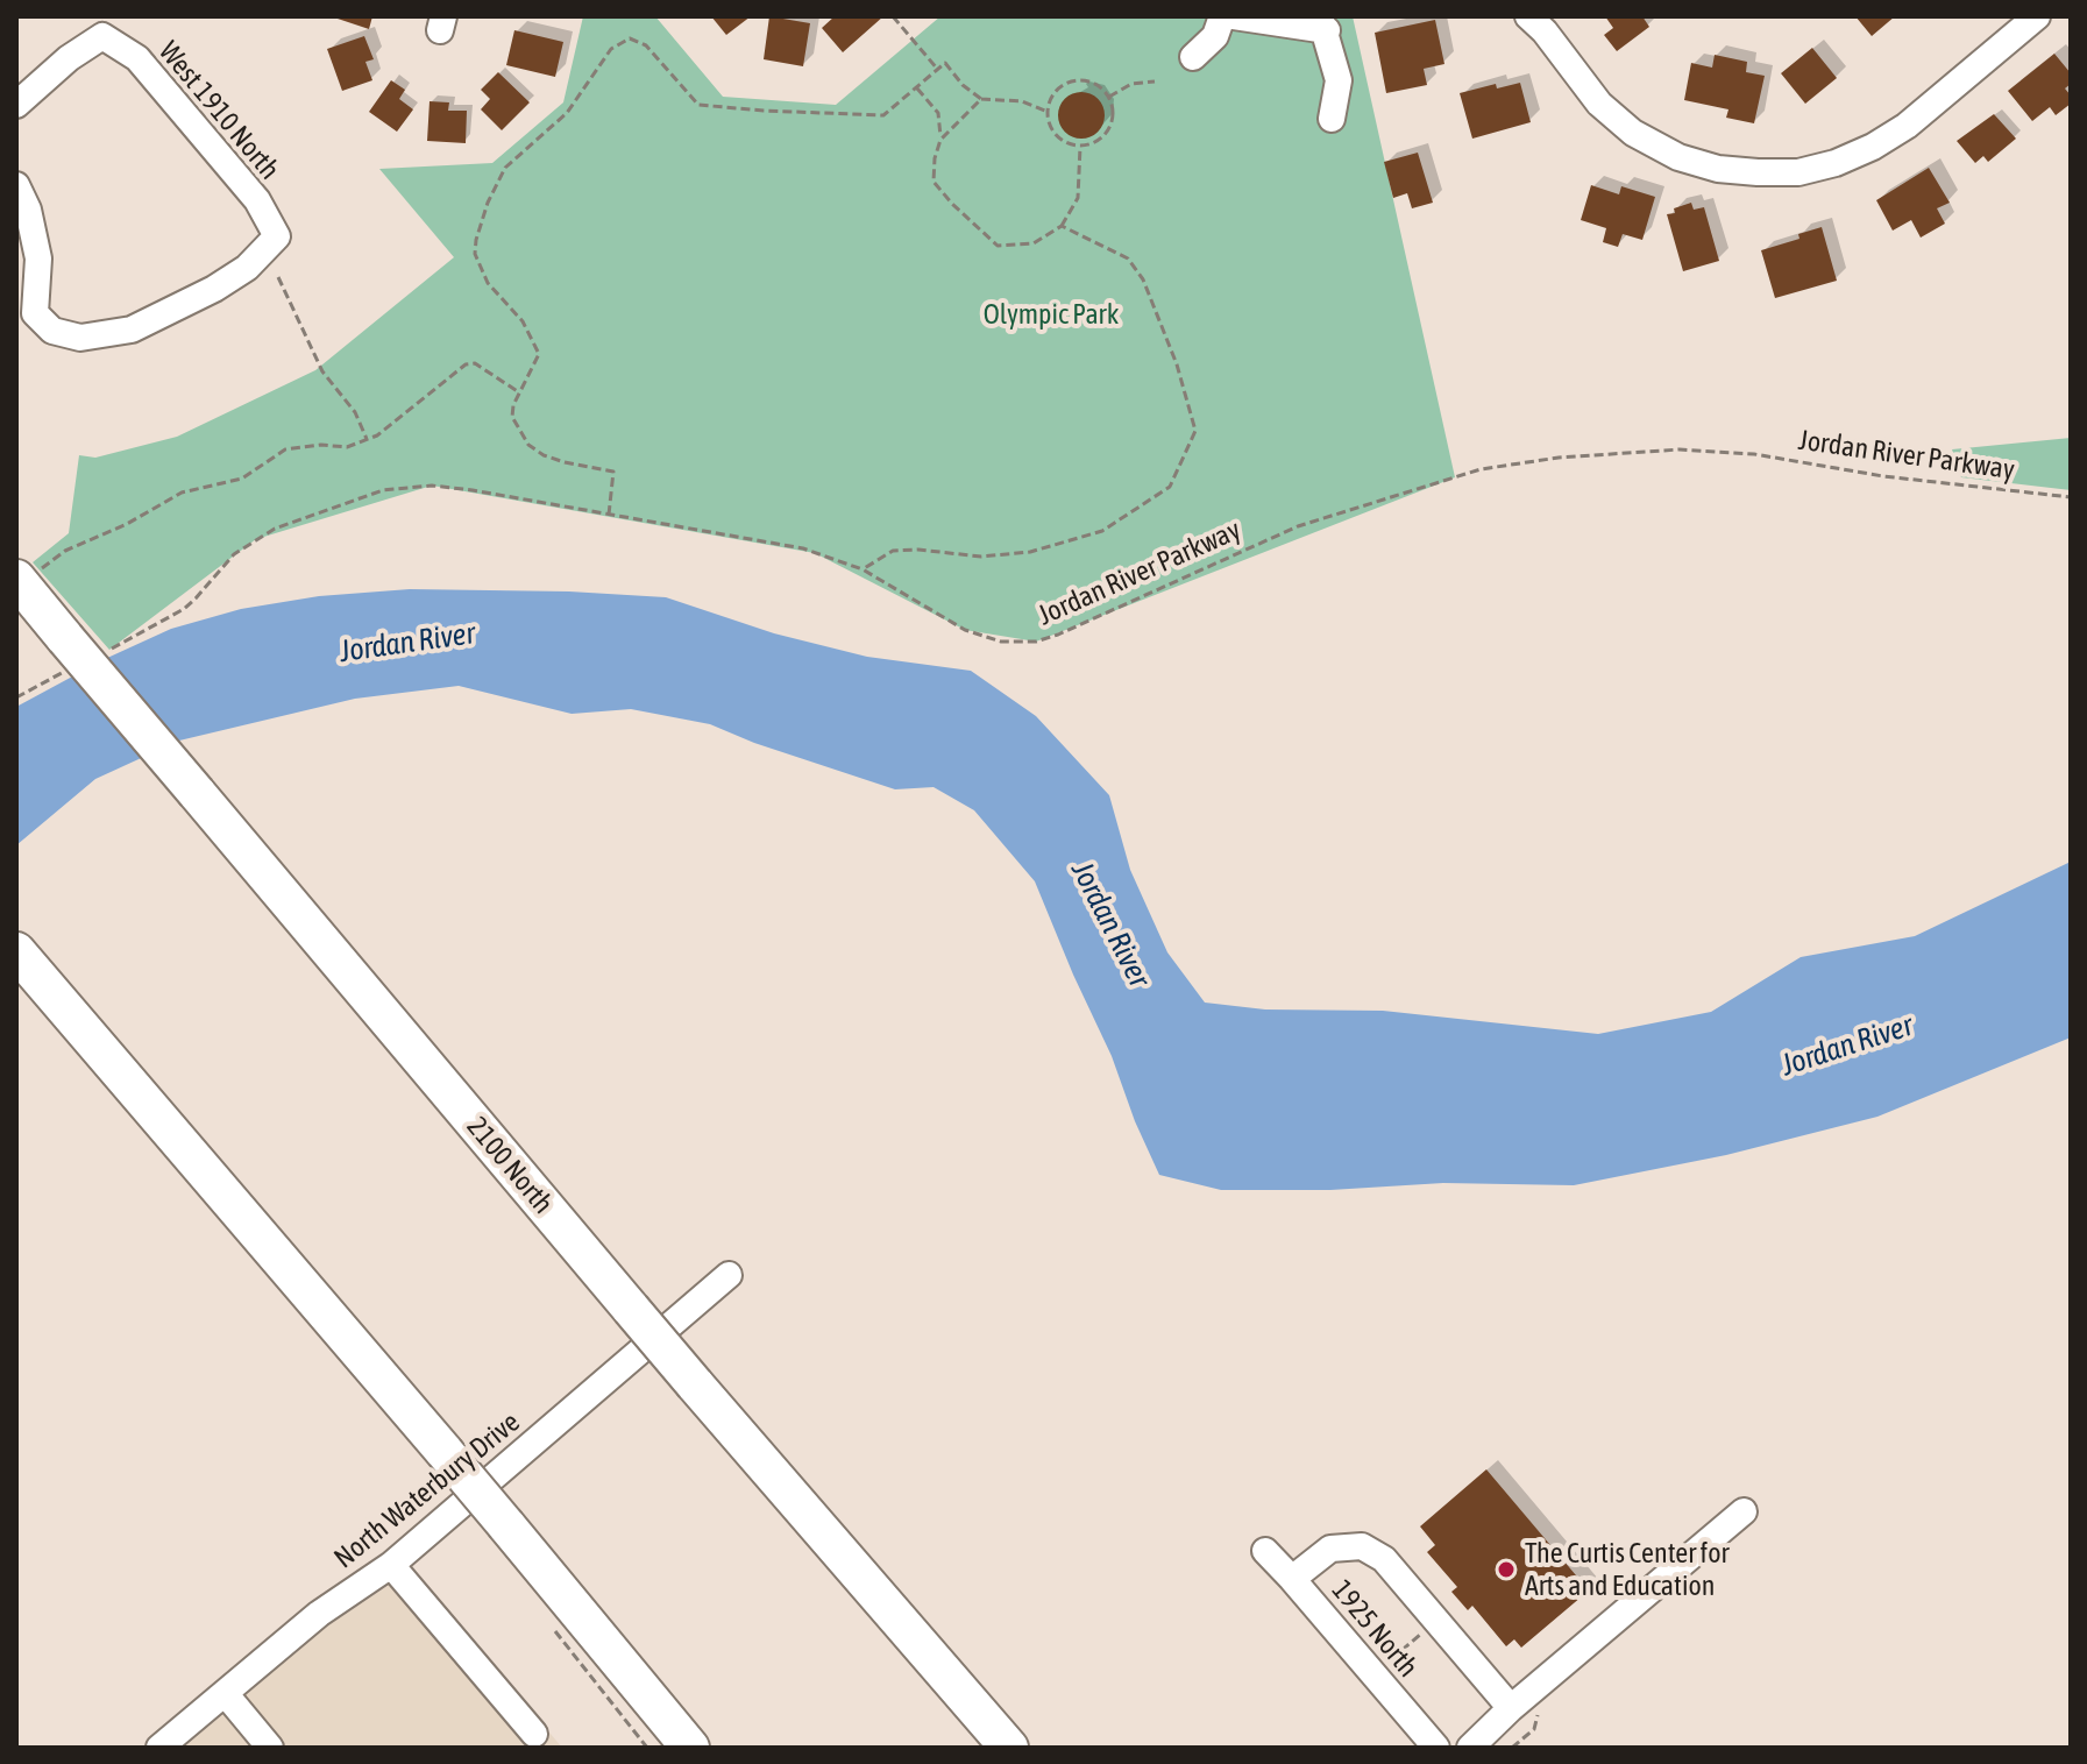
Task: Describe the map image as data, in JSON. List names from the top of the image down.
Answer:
{
  "streets": {
    "highway": ["2100 North"],
    "street": ["West 1910 North", "North Waterbury Drive", "1925 North"],
    "path": ["Jordan River Parkway"]
  },
  "water": ["Jordan River"],
  "parks": ["Olympic Park"],
  "places": ["The Curtis Center for Arts and Education"]
}
